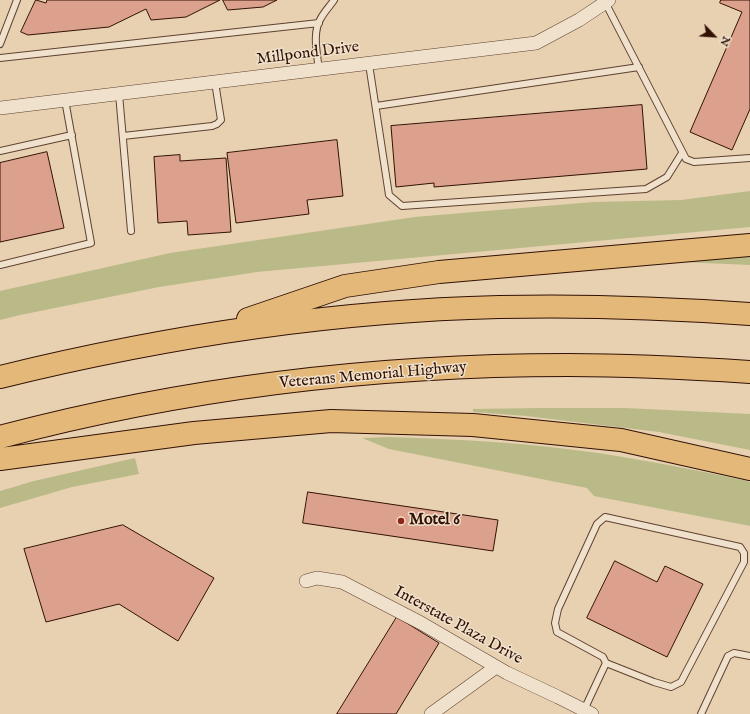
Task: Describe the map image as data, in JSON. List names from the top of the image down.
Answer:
{
  "streets": {
    "highway": ["Veterans Memorial Highway"],
    "street": ["Millpond Drive", "Interstate Plaza Drive"]
  },
  "places": ["Motel 6"],
  "north": "bottom right"
}
